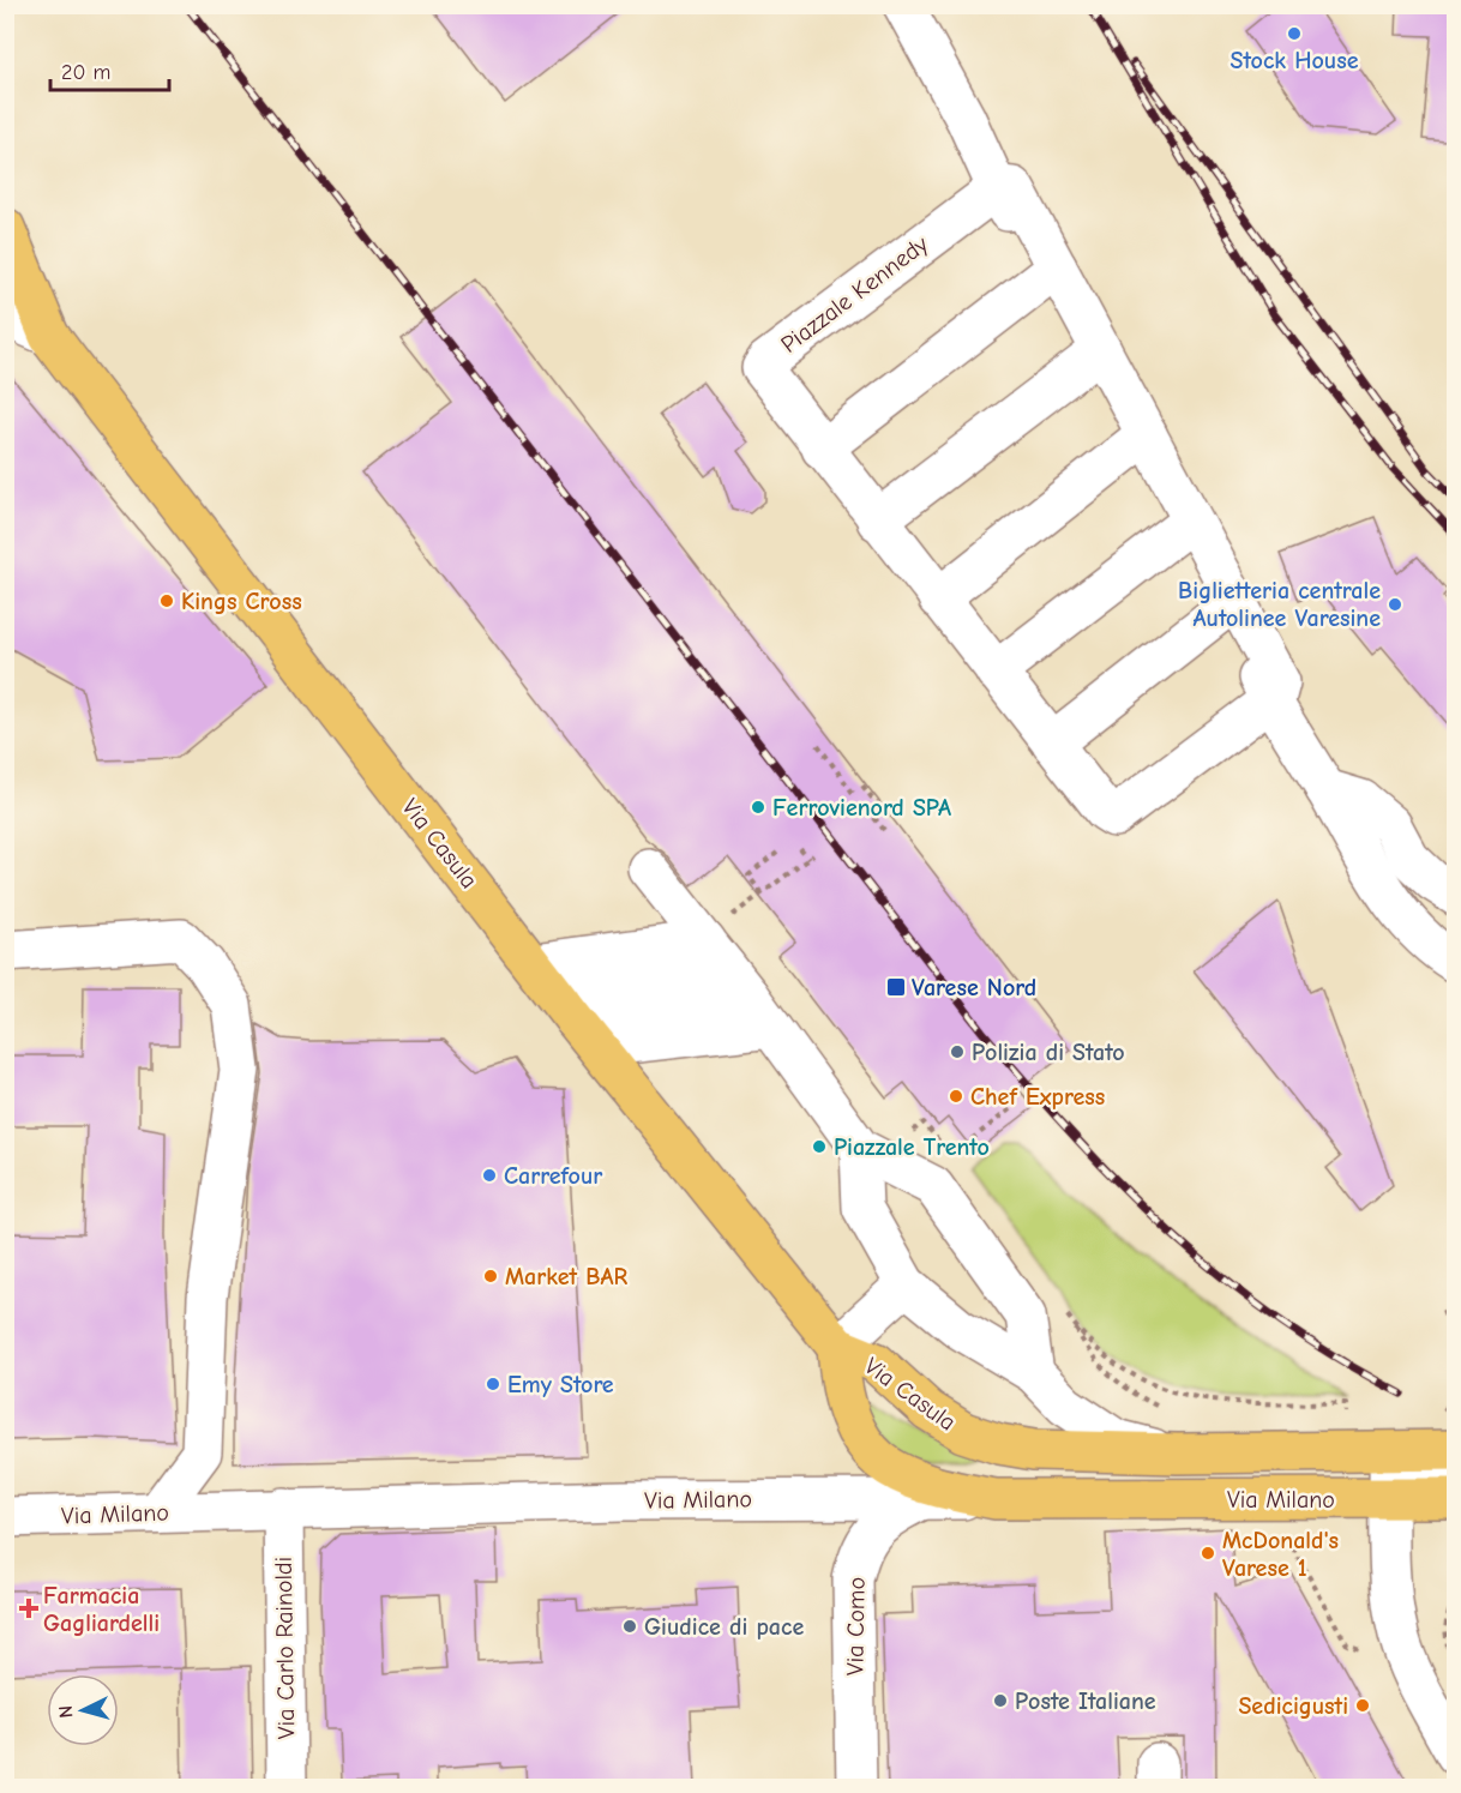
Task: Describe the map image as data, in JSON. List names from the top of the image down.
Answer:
{
  "streets": {
    "main road": ["Via Casula", "Via Milano"],
    "street": ["Piazzale Kennedy", "Via Como", "Via Carlo Rainoldi"]
  },
  "crossings": [
    ["Via Casula", "Via Milano"],
    ["Via Milano", "Via Como"],
    ["Via Milano", "Via Carlo Rainoldi"]
  ],
  "places": {
    "other": [
      "Stock House",
      "Kings Cross",
      "Biglietteria centrale Autolinee Varesine",
      "Ferrovienord SPA",
      "Polizia di Stato",
      "Chef Express",
      "Piazzale Trento",
      "Carrefour",
      "Market BAR",
      "Emy Store",
      "McDonald's Varese 1",
      "Giudice di pace",
      "Poste Italiane",
      "Sedicigusti"
    ],
    "transit": ["Varese Nord"],
    "health": ["Farmacia Gagliardelli"]
  },
  "scale_bar": "20 m",
  "north": "left"
}
